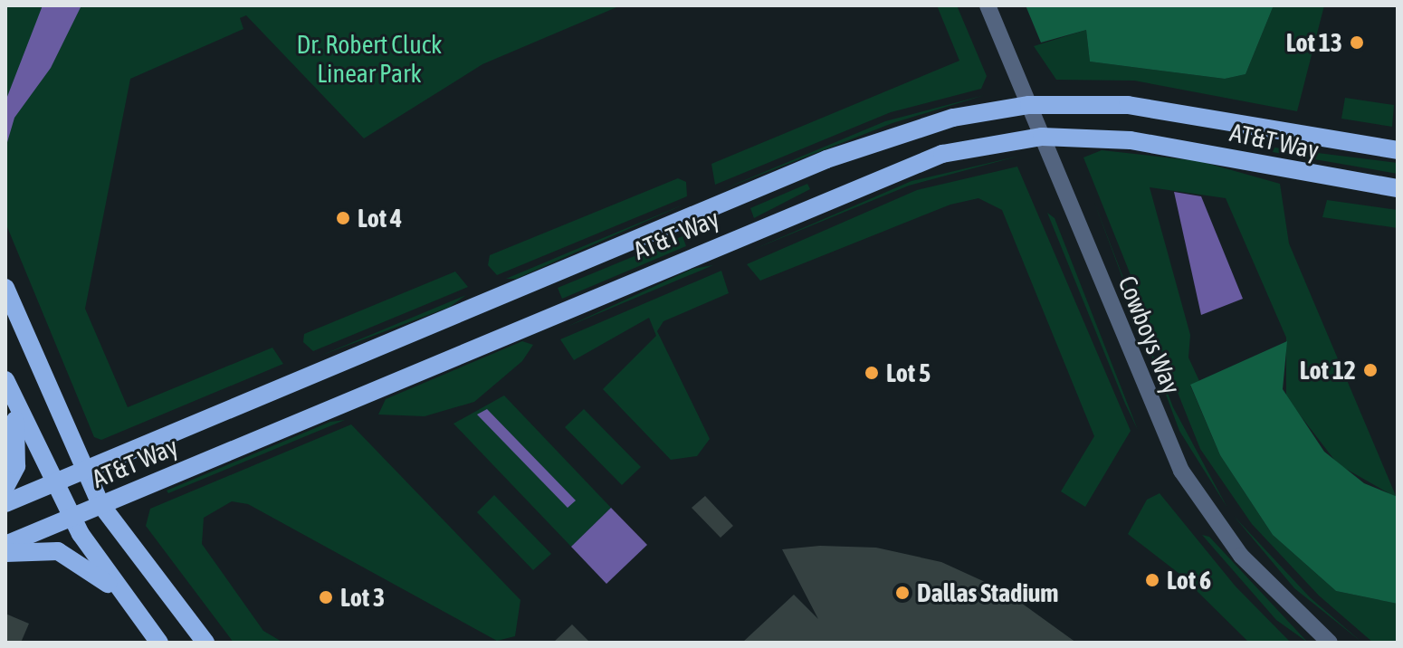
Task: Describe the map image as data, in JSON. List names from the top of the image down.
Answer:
{
  "streets": {
    "main road": ["AT&T Way"],
    "street": ["Cowboys Way"]
  },
  "crossings": [
    ["AT&T Way", "Cowboys Way"]
  ],
  "parks": ["Dr. Robert Cluck Linear Park"],
  "places": [
    "Lot 13",
    "Lot 4",
    "Lot 12",
    "Lot 5",
    "Lot 6",
    "Dallas Stadium",
    "Lot 3"
  ]
}
